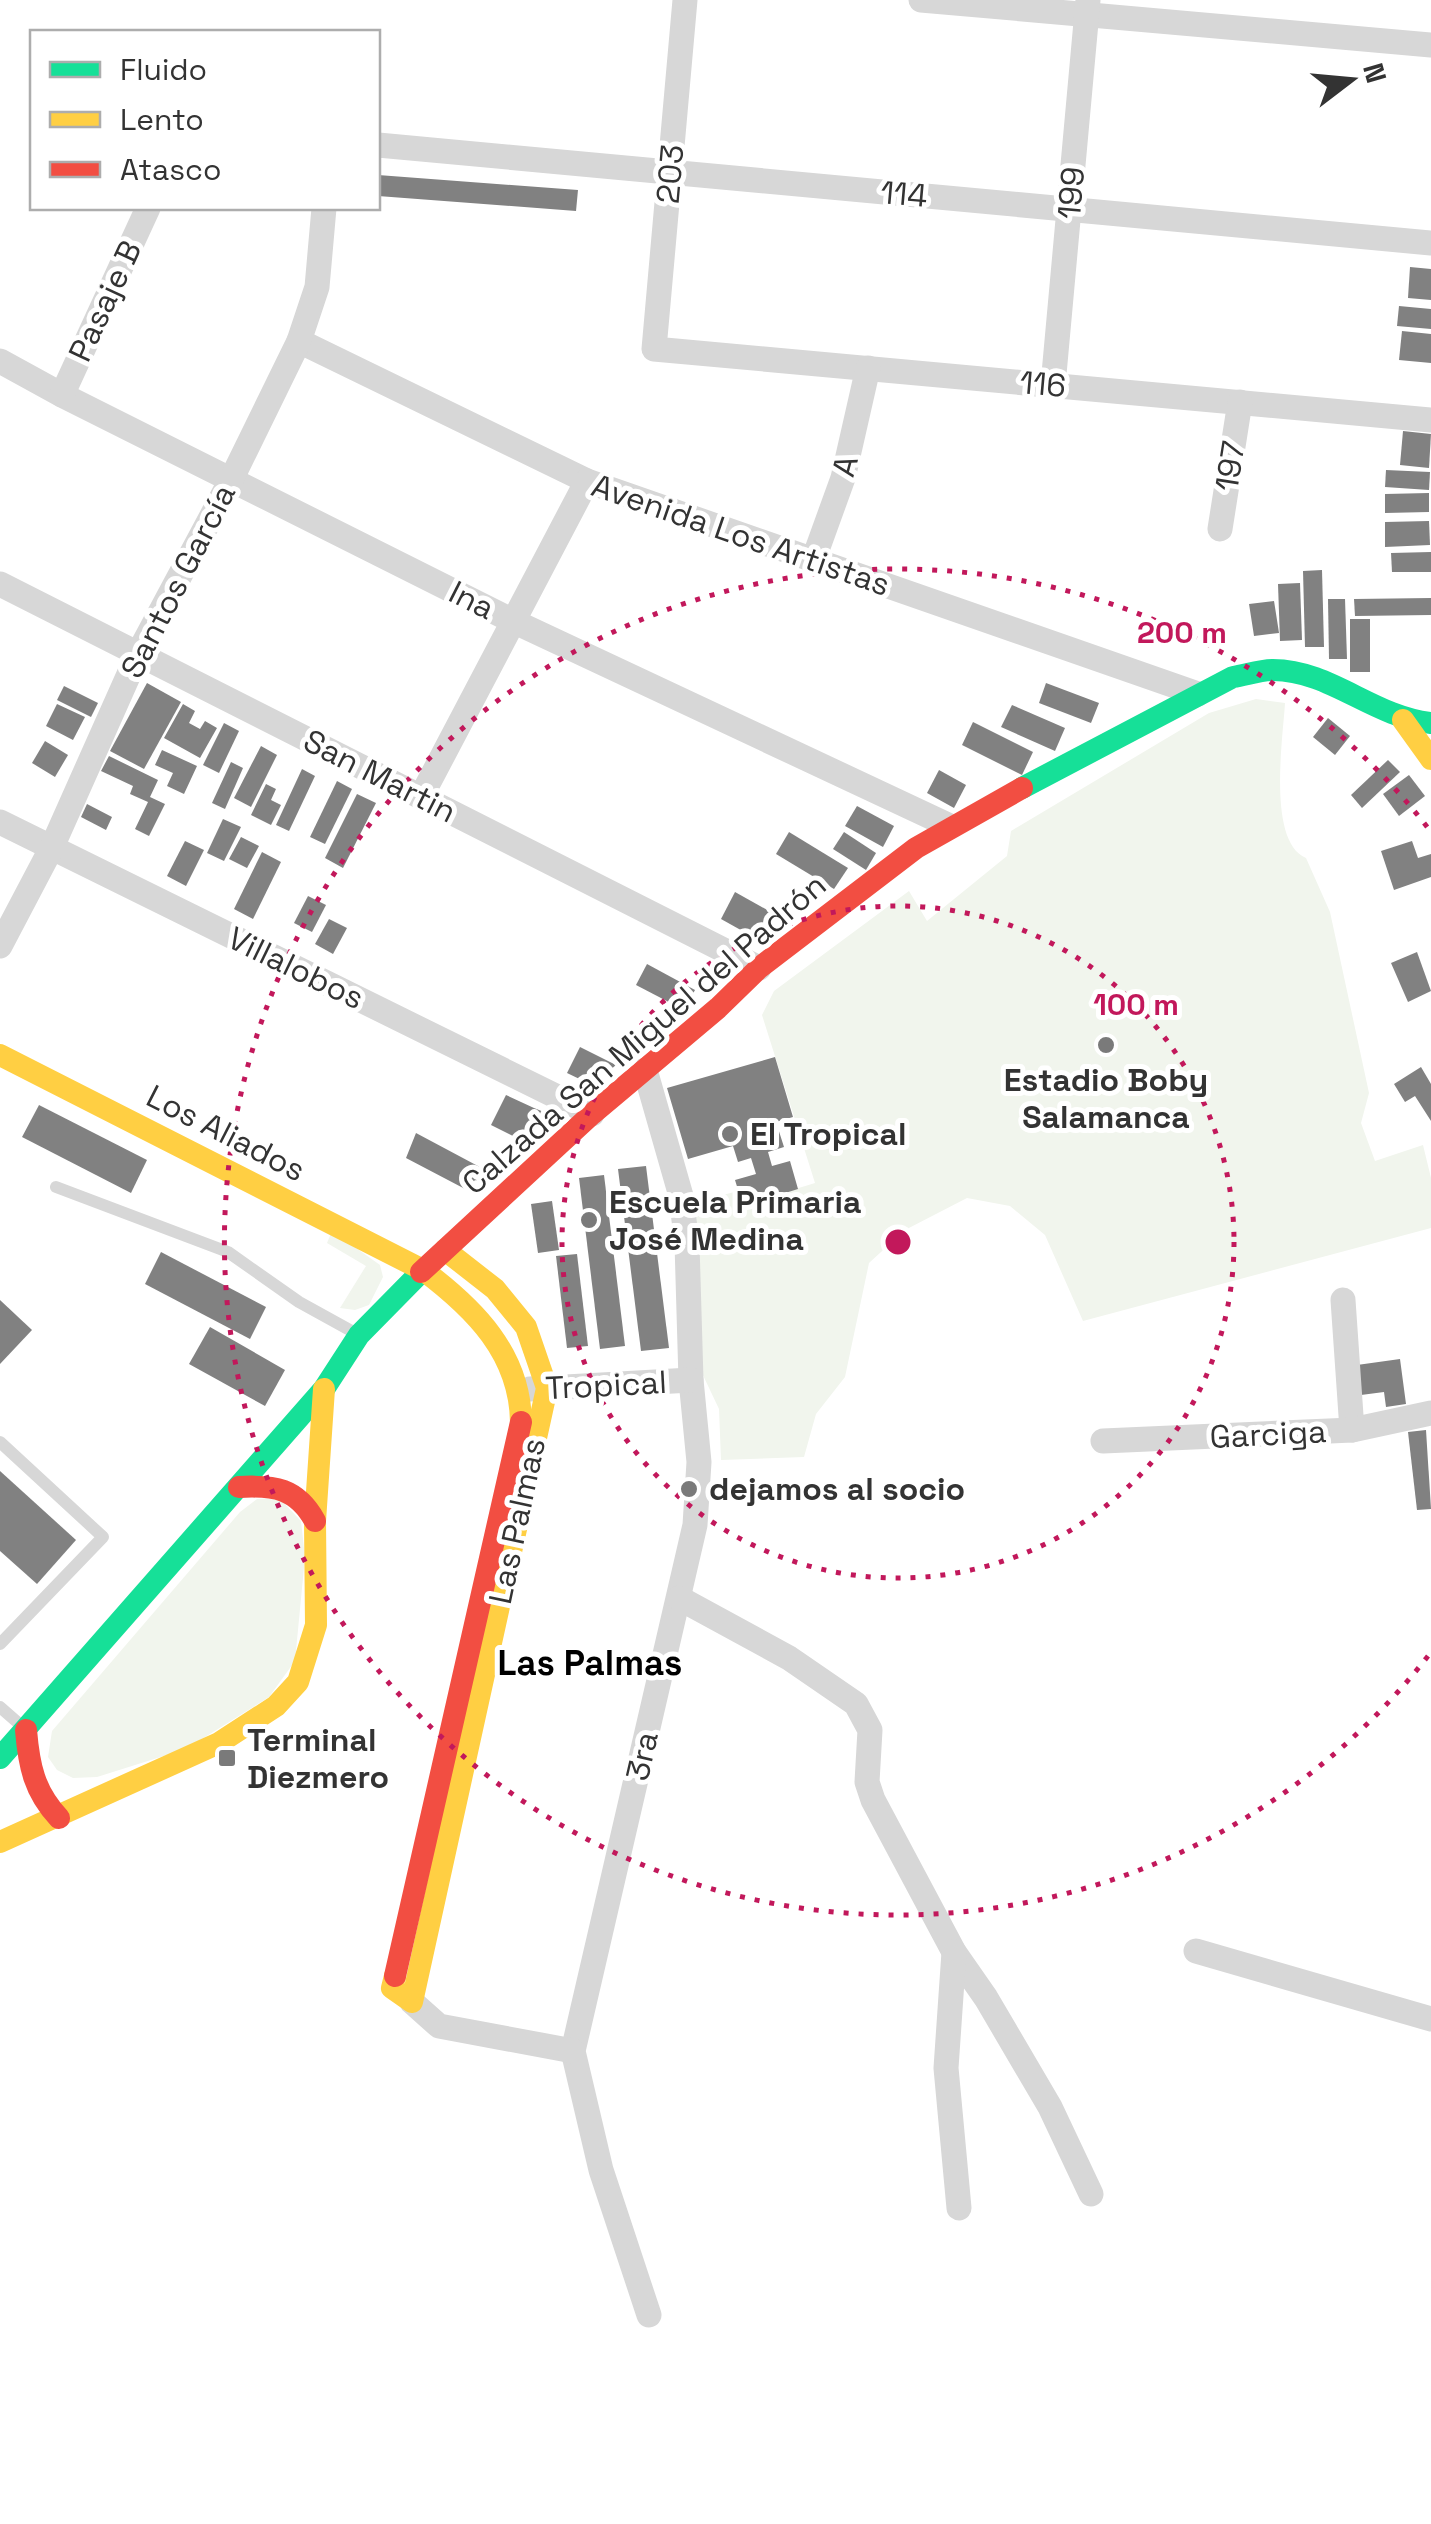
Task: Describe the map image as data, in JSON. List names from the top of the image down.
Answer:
{
  "streets": {
    "main road": ["Calzada San Miguel del Padrón", "Los Aliados", "Las Palmas"],
    "street": [
      "203",
      "199",
      "114",
      "Pasaje B",
      "116",
      "A",
      "197",
      "Avenida Los Artistas",
      "Santos García",
      "Ina",
      "San Martin",
      "Villalobos",
      "Tropical",
      "Garciga",
      "3ra"
    ]
  },
  "crossings": [
    ["203", "114"],
    ["203", "116"],
    ["199", "114"],
    ["199", "116"],
    ["Pasaje B", "Ina"],
    ["116", "A"],
    ["116", "197"],
    ["A", "Avenida Los Artistas"],
    ["Avenida Los Artistas", "Santos García"],
    ["Avenida Los Artistas", "Calzada San Miguel del Padrón"],
    ["Santos García", "Ina"],
    ["Santos García", "San Martin"],
    ["Santos García", "Villalobos"],
    ["Ina", "Calzada San Miguel del Padrón"],
    ["San Martin", "Calzada San Miguel del Padrón"],
    ["Villalobos", "Calzada San Miguel del Padrón"],
    ["Calzada San Miguel del Padrón", "Los Aliados"],
    ["Calzada San Miguel del Padrón", "Las Palmas"],
    ["Calzada San Miguel del Padrón", "3ra"],
    ["Los Aliados", "Las Palmas"],
    ["Tropical", "Las Palmas"],
    ["Tropical", "3ra"]
  ],
  "districts": ["Las Palmas"],
  "places": {
    "other": [
      "Estadio Boby Salamanca",
      "El Tropical",
      "Escuela Primaria José Medina",
      "dejamos al socio"
    ],
    "transit": ["Terminal Diezmero"]
  },
  "legend": ["Fluido", "Lento", "Atasco"],
  "north": "right",
  "rings": ["200 m", "100 m"]
}
